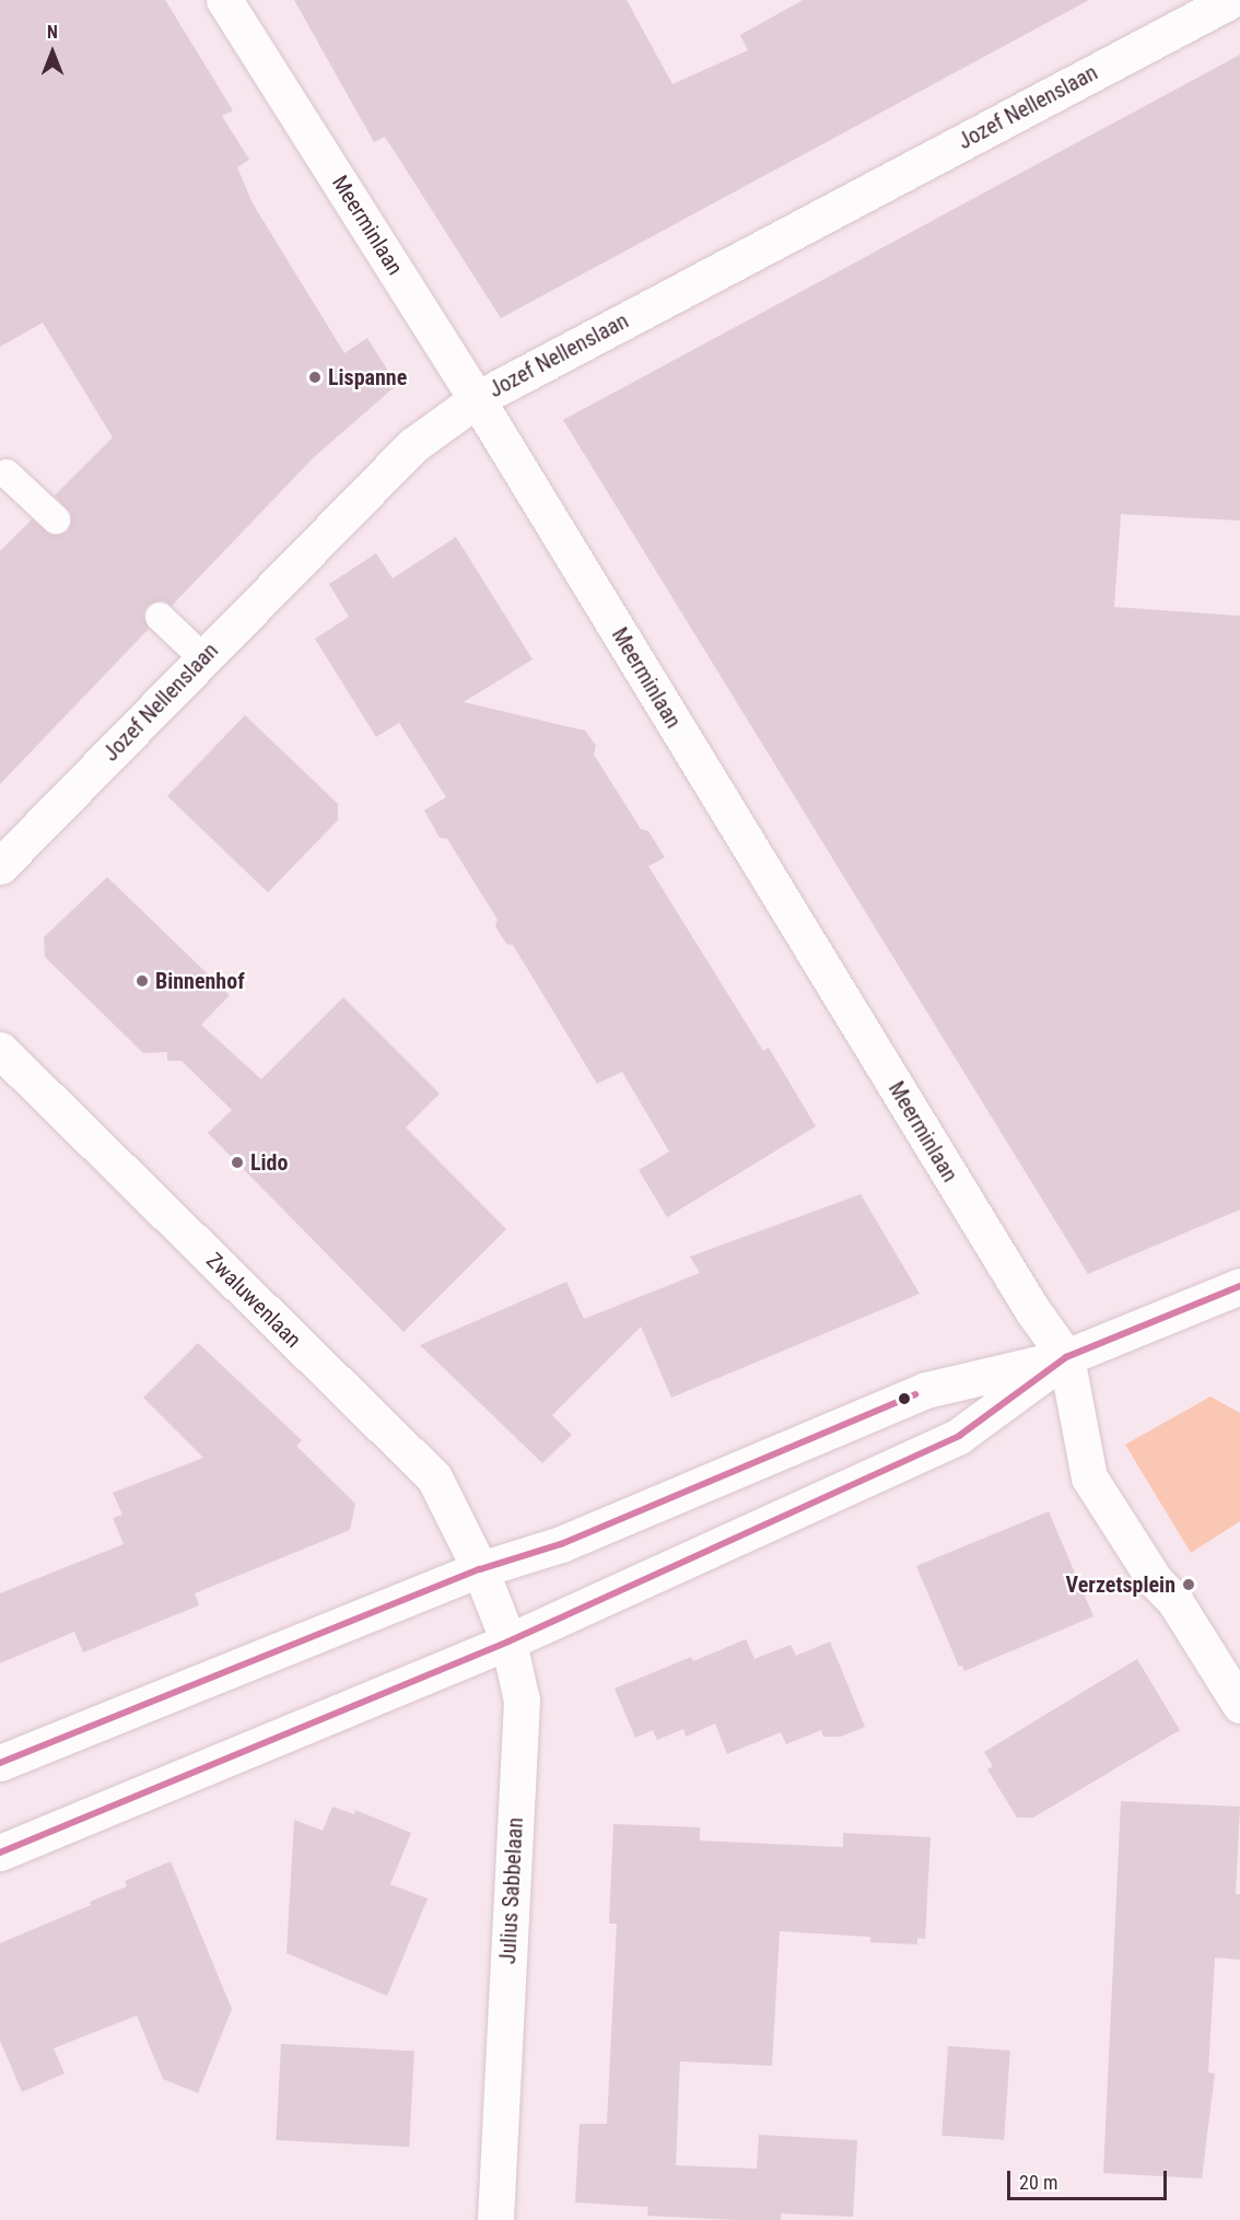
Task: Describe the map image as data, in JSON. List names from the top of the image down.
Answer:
{
  "streets": {
    "street": [
      "Jozef Nellenslaan",
      "Meerminlaan",
      "Zwaluwenlaan",
      "Julius Sabbelaan"
    ]
  },
  "crossings": [
    ["Jozef Nellenslaan", "Meerminlaan"],
    ["Zwaluwenlaan", "Julius Sabbelaan"]
  ],
  "places": [
    "Lispanne",
    "Binnenhof",
    "Lido",
    "Verzetsplein"
  ],
  "scale_bar": "20 m",
  "north": "top"
}
